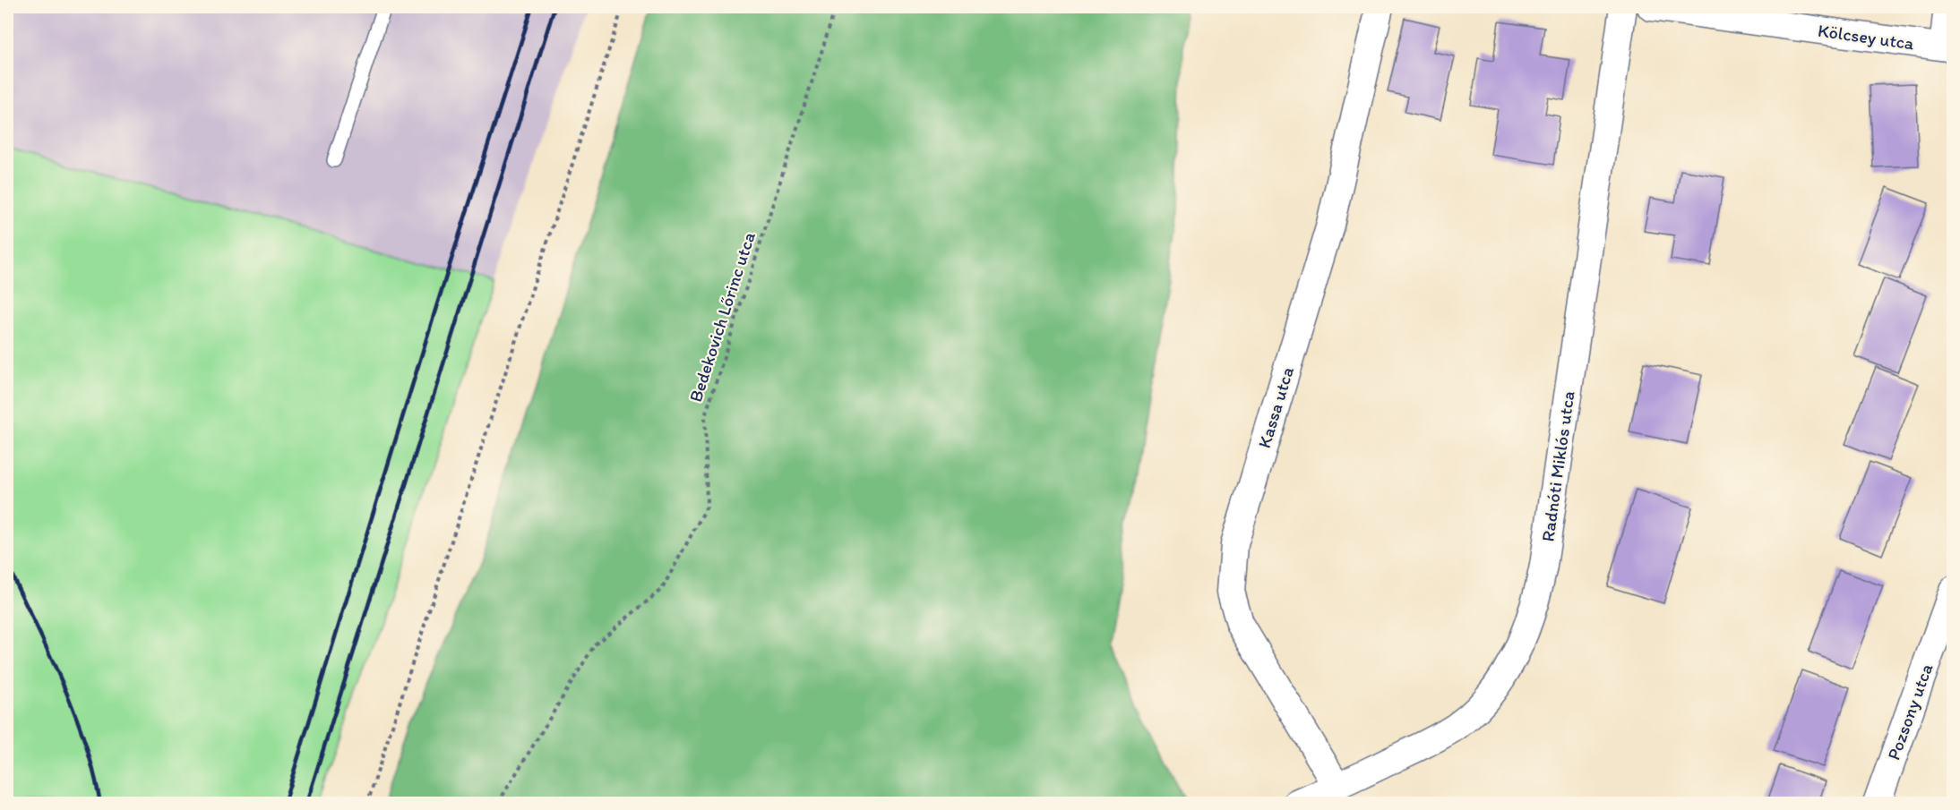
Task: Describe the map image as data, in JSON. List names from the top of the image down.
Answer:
{
  "streets": {
    "street": [
      "Kölcsey utca",
      "Kassa utca",
      "Radnóti Miklós utca",
      "Pozsony utca"
    ],
    "path": ["Bedekovich Lőrinc utca"]
  },
  "crossings": [
    ["Kassa utca", "Radnóti Miklós utca"]
  ]
}
